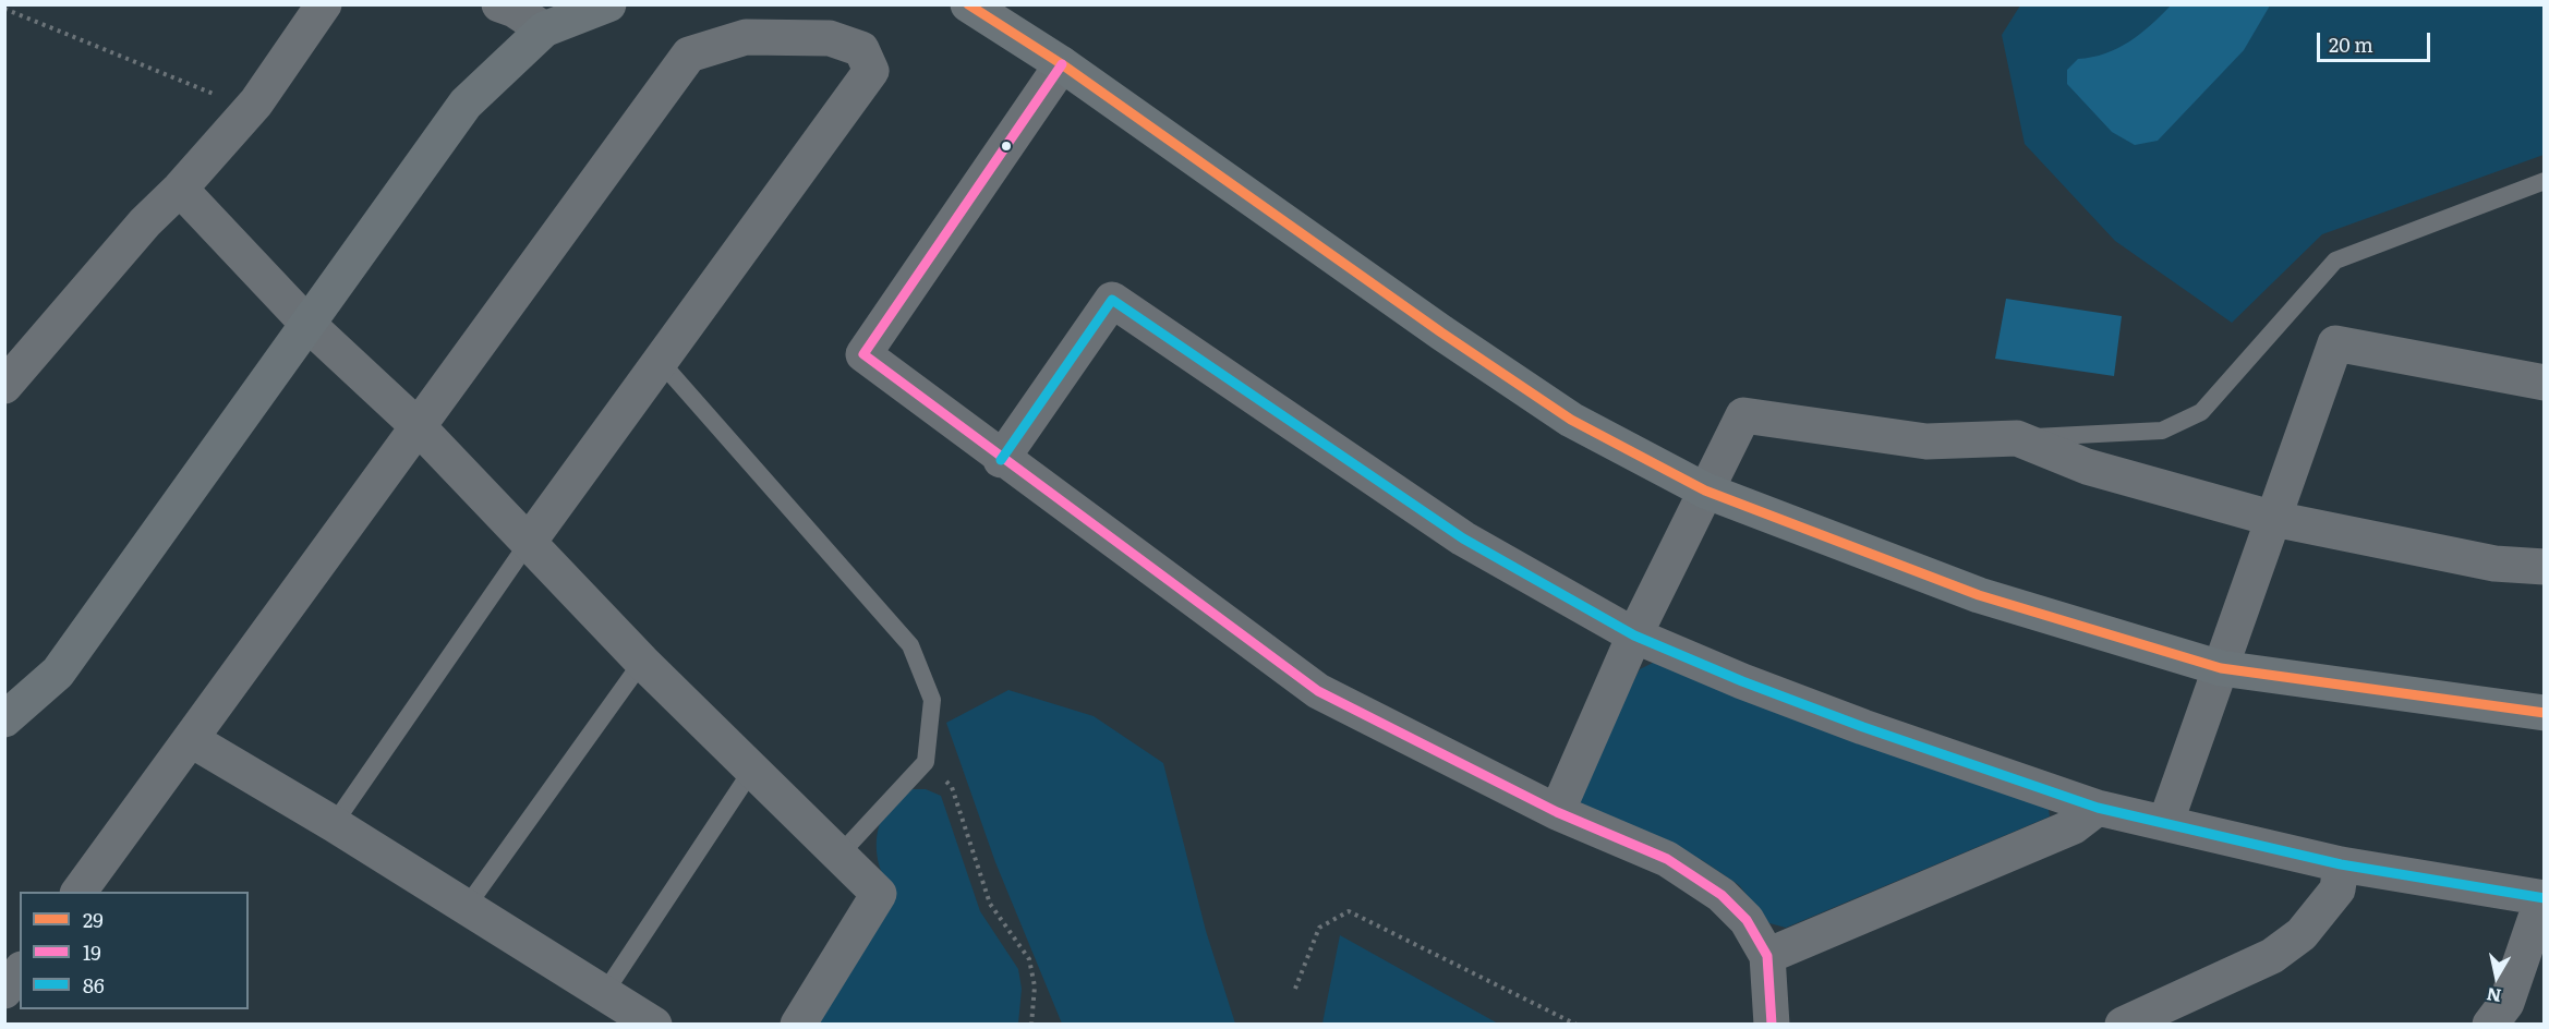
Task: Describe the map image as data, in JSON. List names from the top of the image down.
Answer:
{
  "lines": ["transit line 29", "transit line 19", "transit line 86"],
  "legend": ["29", "19", "86"],
  "scale_bar": "20 m",
  "north": "bottom"
}
